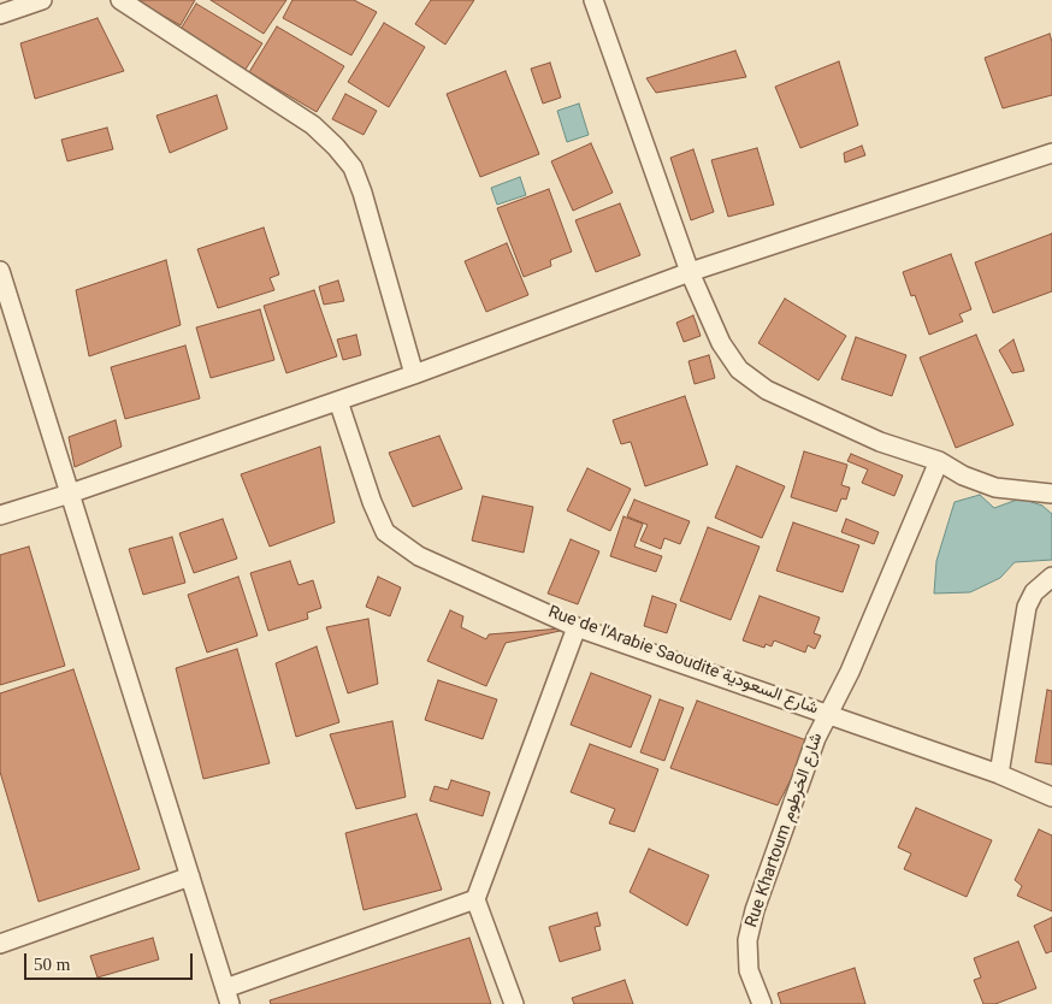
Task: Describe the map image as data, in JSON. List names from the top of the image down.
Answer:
{
  "streets": {
    "street": ["Rue de l'Arabie Saoudite شارع السعودية", "Rue Khartoum شارع الخرطوم"]
  },
  "crossings": [
    ["Rue de l'Arabie Saoudite شارع السعودية", "Rue Khartoum شارع الخرطوم"]
  ],
  "scale_bar": "50 m"
}
